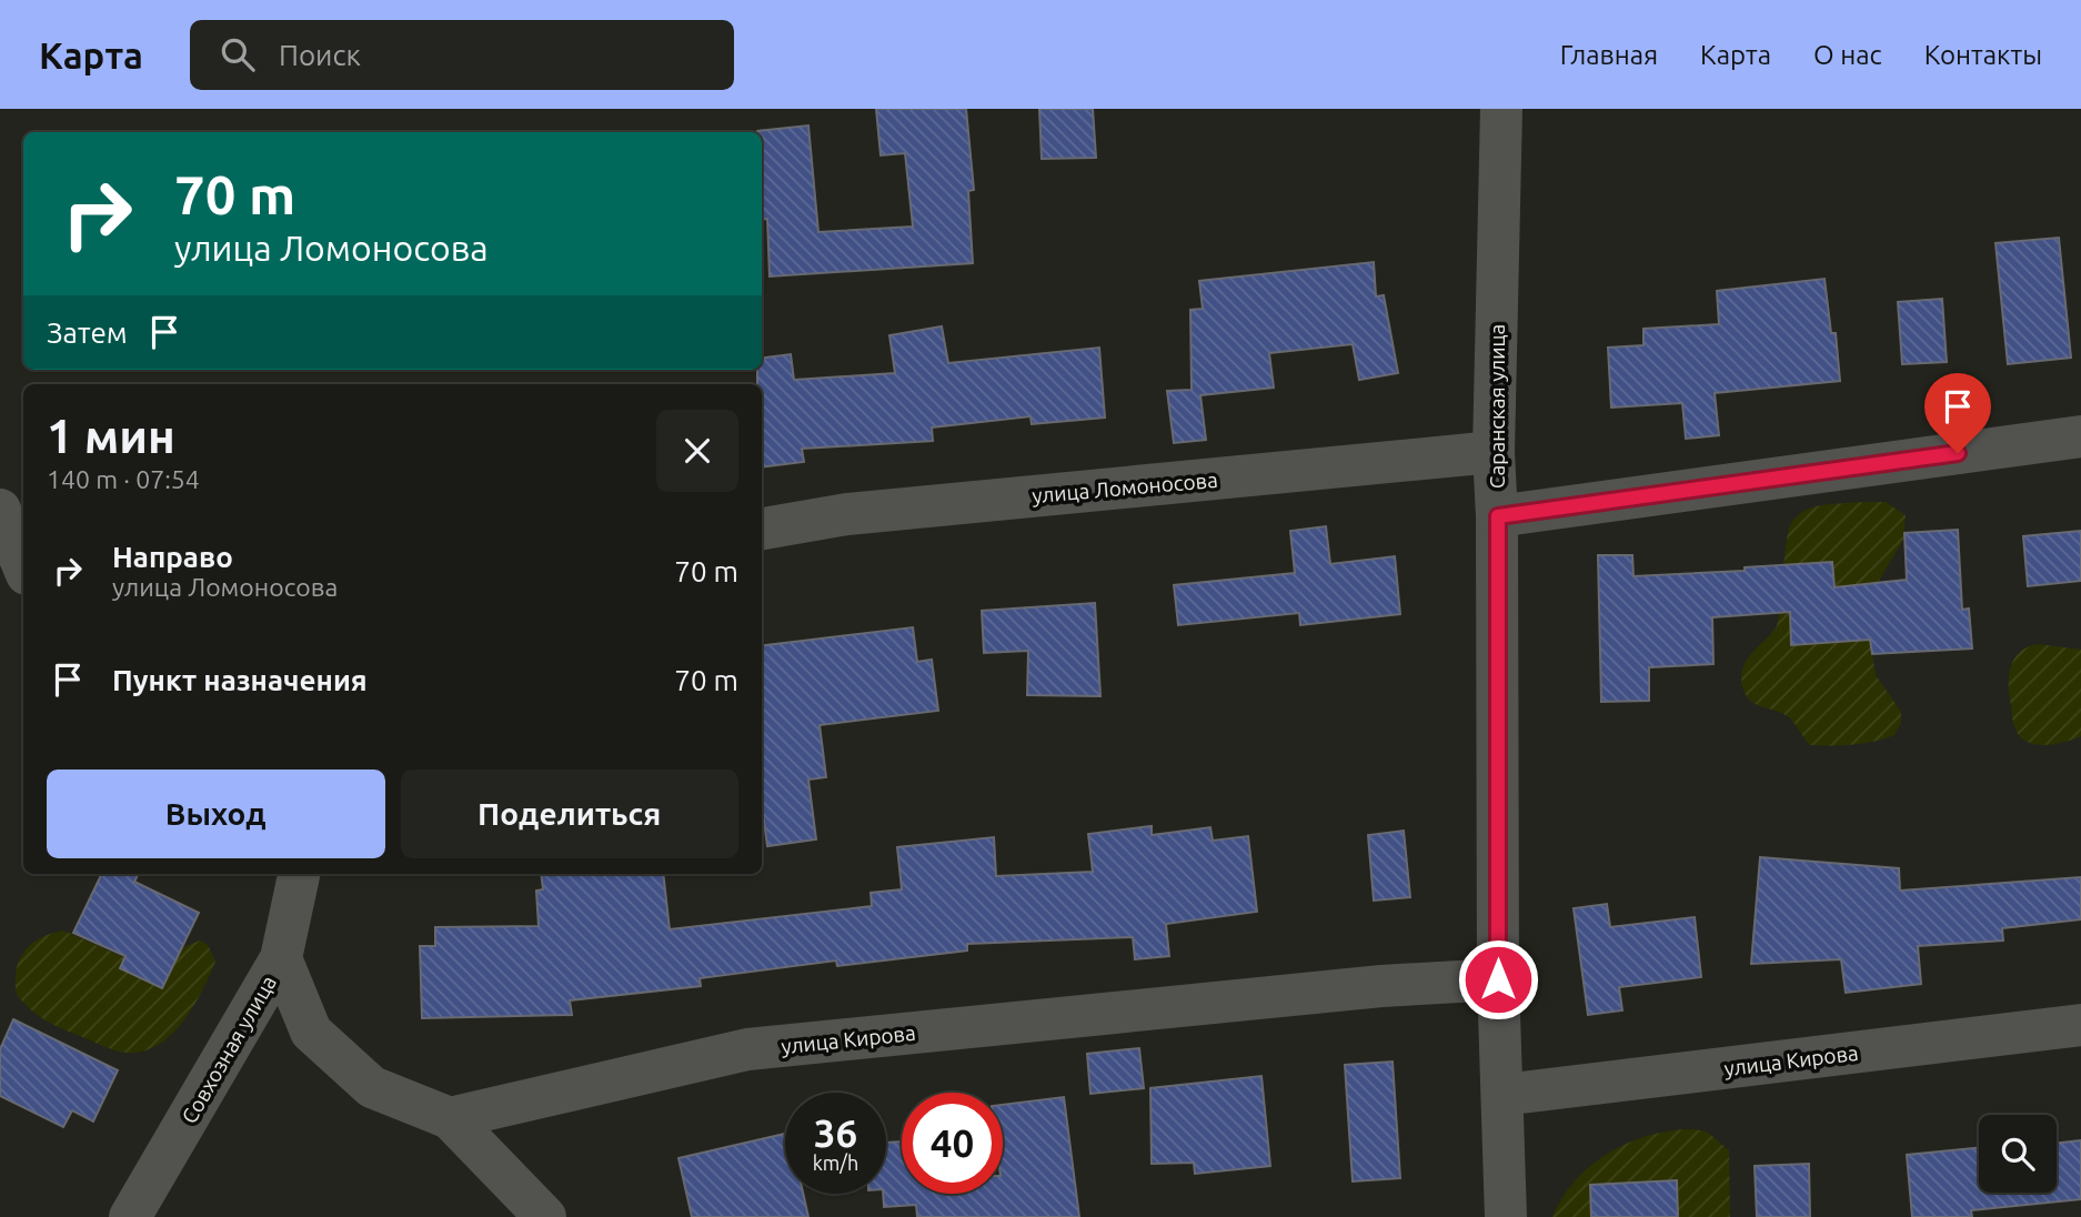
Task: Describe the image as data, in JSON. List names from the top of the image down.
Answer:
{
  "streets": {
    "street": [
      "Саранская улица",
      "улица Ломоносова",
      "улица Кирова",
      "Совхозная улица"
    ]
  },
  "crossings": [
    ["Саранская улица", "улица Ломоносова"],
    ["Саранская улица", "улица Кирова"]
  ],
  "page": {
    "header": "Карта",
    "search": "Поиск",
    "nav": [
      "Главная",
      "Карта",
      "О нас",
      "Контакты"
    ],
    "turn": ["70 m", "улица Ломоносова"],
    "then": "Затем",
    "heading": ["1 мин", "140 m · 07:54"],
    "list": [
      {
        "name": "Направо",
        "note": "улица Ломоносова",
        "value": "70 m"
      },
      {
        "name": "Пункт назначения",
        "value": "70 m"
      }
    ],
    "buttons": ["Выход", "Поделиться"],
    "speed": "36 km/h",
    "limit": "40"
  }
}
